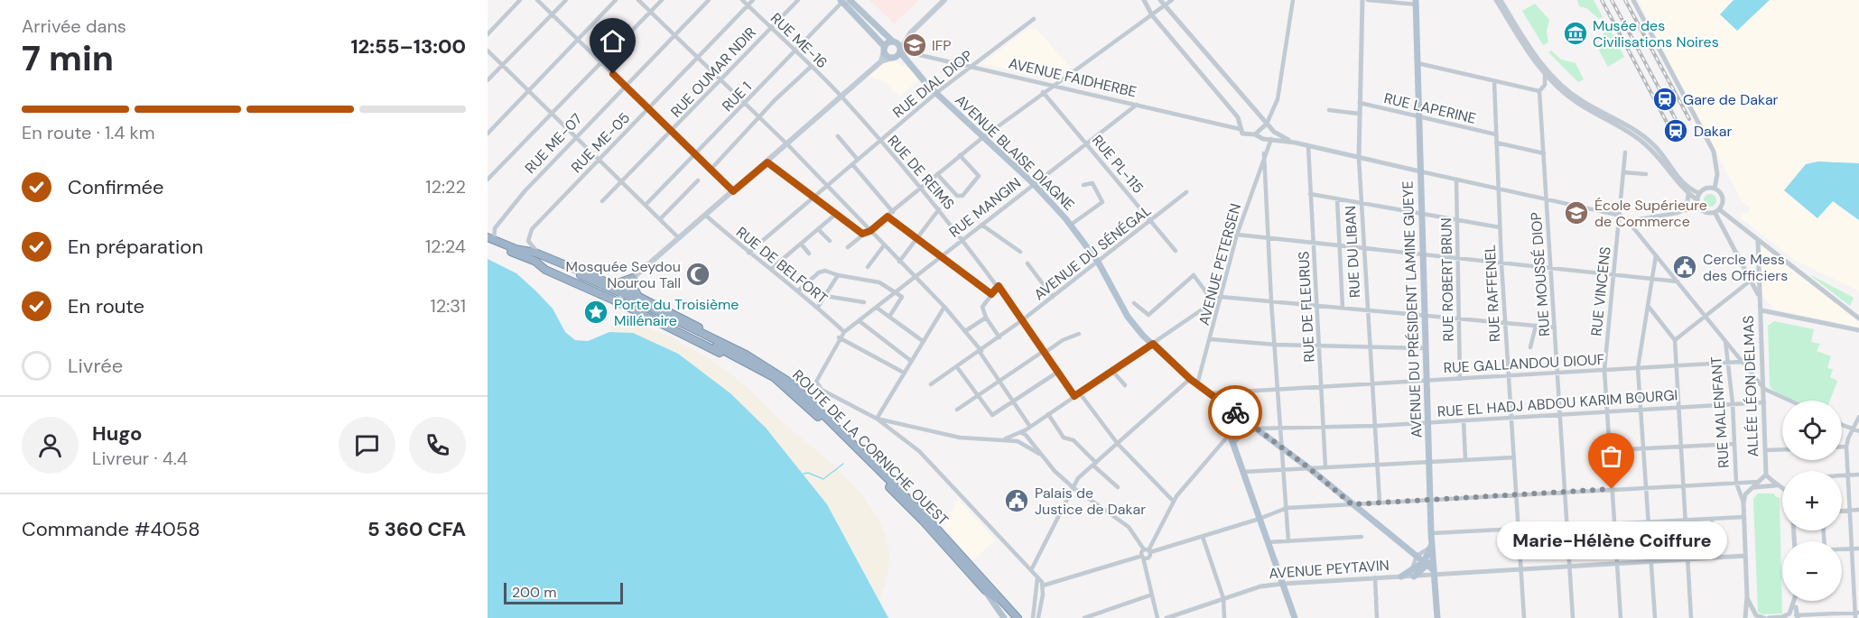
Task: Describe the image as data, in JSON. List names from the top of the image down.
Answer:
{
  "streets": {
    "highway": ["ROUTE DE LA CORNICHE OUEST"],
    "main road": ["AVENUE BLAISE DIAGNE", "AVENUE DU PRÉSIDENT LAMINE GUEYE"],
    "street": [
      "RUE ME-16",
      "RUE OUMAR NDIR",
      "AVENUE FAIDHERBE",
      "RUE DIAL DIOP",
      "RUE 1",
      "RUE LAPERINE",
      "RUE ME-05",
      "RUE ME-07",
      "RUE PL-115",
      "RUE DE REIMS",
      "RUE MANGIN",
      "RUE DU LIBAN",
      "AVENUE DU SÉNÉGAL",
      "AVENUE PETERSEN",
      "RUE DE BELFORT",
      "RUE MOUSSÉ DIOP",
      "RUE ROBERT BRUN",
      "RUE VINCENS",
      "RUE RAFFENEL",
      "RUE DE FLEURUS",
      "RUE GALLANDOU DIOUF",
      "ALLÉE LÉON DELMAS",
      "RUE EL HADJ ABDOU KARIM BOURGI",
      "RUE MALENFANT",
      "AVENUE PEYTAVIN"
    ]
  },
  "crossings": [
    ["RUE ME-16", "RUE OUMAR NDIR"],
    ["RUE ME-16", "RUE 1"],
    ["RUE ME-16", "RUE ME-05"],
    ["RUE ME-16", "RUE DE REIMS"],
    ["AVENUE FAIDHERBE", "RUE DIAL DIOP"],
    ["AVENUE FAIDHERBE", "AVENUE BLAISE DIAGNE"],
    ["AVENUE FAIDHERBE", "RUE MANGIN"],
    ["RUE DIAL DIOP", "AVENUE BLAISE DIAGNE"],
    ["RUE DIAL DIOP", "RUE DE REIMS"],
    ["RUE DIAL DIOP", "RUE DE BELFORT"],
    ["RUE LAPERINE", "RUE DU LIBAN"],
    ["RUE LAPERINE", "RUE RAFFENEL"],
    ["RUE LAPERINE", "AVENUE DU PRÉSIDENT LAMINE GUEYE"],
    ["RUE ME-07", "ROUTE DE LA CORNICHE OUEST"],
    ["AVENUE BLAISE DIAGNE", "RUE MANGIN"],
    ["AVENUE BLAISE DIAGNE", "AVENUE DU SÉNÉGAL"],
    ["AVENUE BLAISE DIAGNE", "AVENUE PETERSEN"],
    ["AVENUE BLAISE DIAGNE", "AVENUE DU PRÉSIDENT LAMINE GUEYE"],
    ["AVENUE BLAISE DIAGNE", "RUE GALLANDOU DIOUF"],
    ["AVENUE BLAISE DIAGNE", "RUE EL HADJ ABDOU KARIM BOURGI"],
    ["RUE PL-115", "RUE MANGIN"],
    ["RUE PL-115", "AVENUE DU SÉNÉGAL"],
    ["RUE DE REIMS", "RUE MANGIN"],
    ["RUE DE REIMS", "AVENUE DU SÉNÉGAL"],
    ["RUE MANGIN", "RUE DE BELFORT"],
    ["RUE DU LIBAN", "RUE GALLANDOU DIOUF"],
    ["RUE DU LIBAN", "RUE EL HADJ ABDOU KARIM BOURGI"],
    ["RUE MOUSSÉ DIOP", "RUE GALLANDOU DIOUF"],
    ["RUE MOUSSÉ DIOP", "RUE EL HADJ ABDOU KARIM BOURGI"],
    ["RUE ROBERT BRUN", "RUE GALLANDOU DIOUF"],
    ["RUE VINCENS", "RUE GALLANDOU DIOUF"],
    ["RUE VINCENS", "RUE EL HADJ ABDOU KARIM BOURGI"],
    ["RUE RAFFENEL", "RUE GALLANDOU DIOUF"],
    ["RUE RAFFENEL", "RUE EL HADJ ABDOU KARIM BOURGI"],
    ["RUE DE FLEURUS", "RUE GALLANDOU DIOUF"],
    ["RUE DE FLEURUS", "RUE EL HADJ ABDOU KARIM BOURGI"],
    ["AVENUE DU PRÉSIDENT LAMINE GUEYE", "RUE GALLANDOU DIOUF"],
    ["AVENUE DU PRÉSIDENT LAMINE GUEYE", "RUE EL HADJ ABDOU KARIM BOURGI"],
    ["RUE GALLANDOU DIOUF", "RUE MALENFANT"],
    ["ALLÉE LÉON DELMAS", "RUE EL HADJ ABDOU KARIM BOURGI"],
    ["RUE EL HADJ ABDOU KARIM BOURGI", "RUE MALENFANT"]
  ],
  "places": {
    "museum": ["Musée des Civilisations Noires"],
    "school or university": ["IFP", "École Supérieure de Commerce"],
    "station": ["Gare de Dakar", "Dakar"],
    "public building": ["Cercle Mess des Officiers", "Palais de Justice de Dakar"],
    "mosque": ["Mosquée Seydou Nourou Tall"],
    "place": ["Porte du Troisième Millénaire"],
    "other": ["Marie-Hélène Coiffure"]
  },
  "scale_bar": "200 m",
  "page": {
    "heading": ["7 min", "Arrivée dans", "12:55–13:00"],
    "panel": [
      "Hugo",
      "Livreur · 4.4",
      "Commande #4058",
      "5 360 CFA"
    ],
    "bar": "En route · 1.4 km",
    "list": [
      ["Confirmée", "12:22"],
      ["En préparation", "12:24"],
      ["En route", "12:31"],
      "Livrée"
    ],
    "map_buttons": ["+", "−"],
    "bubble": "Marie-Hélène Coiffure",
    "scale": "200 m"
  }
}
